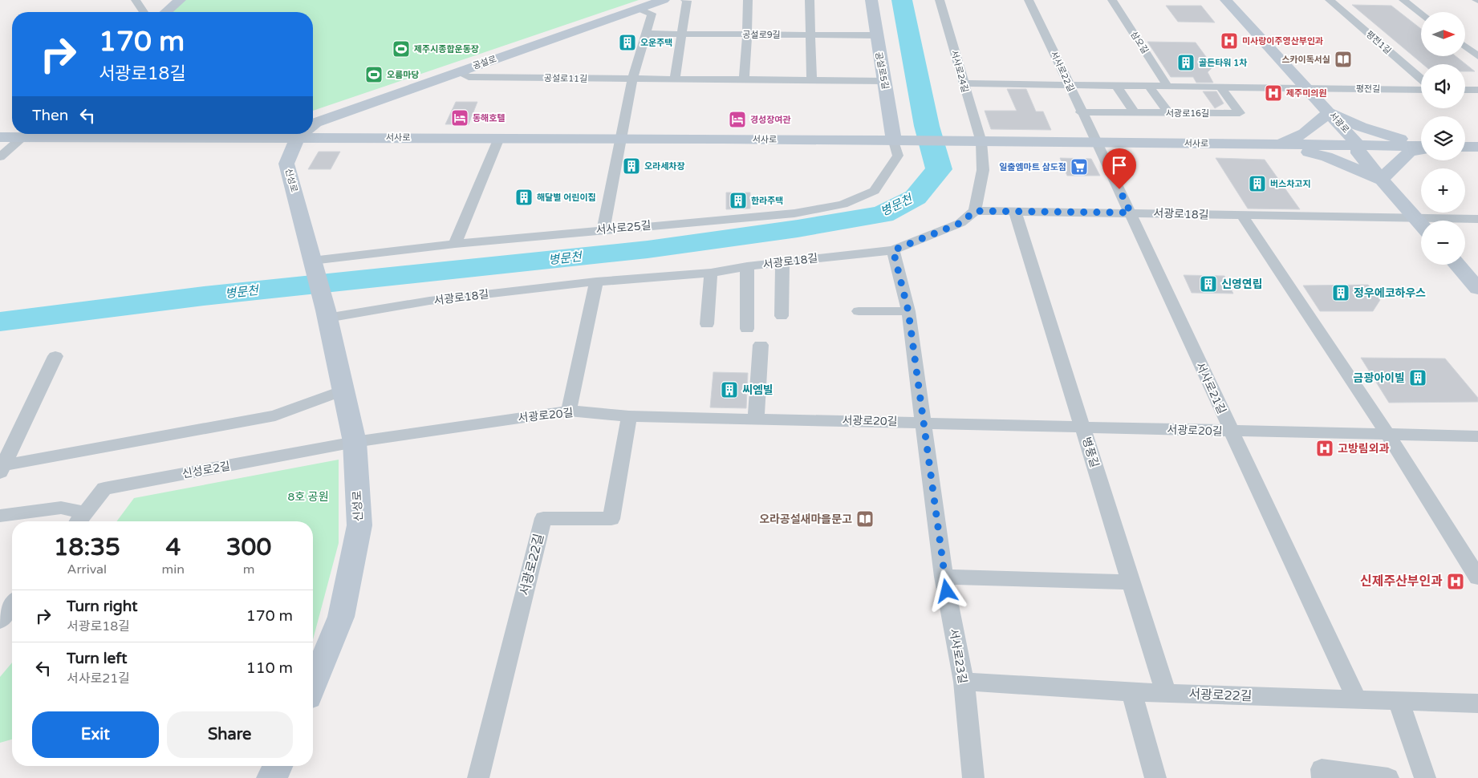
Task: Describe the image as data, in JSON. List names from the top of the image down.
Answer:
{
  "streets": {
    "street": [
      "공설로9길",
      "삼오길",
      "평전1길",
      "공설로",
      "공설로5길",
      "서사로24길",
      "서사로22길",
      "공설로11길",
      "평전길",
      "서광로16길",
      "서광로",
      "서사로",
      "신성로",
      "서광로18길",
      "서사로25길",
      "서사로21길",
      "서광로20길",
      "병풍길",
      "신성로2길",
      "서광로22길",
      "서사로23길"
    ]
  },
  "crossings": [
    ["공설로9길", "공설로5길"],
    ["공설로", "공설로11길"],
    ["공설로5길", "공설로11길"],
    ["공설로5길", "서사로"],
    ["공설로5길", "서사로25길"],
    ["서사로24길", "서사로"],
    ["서사로22길", "서광로16길"],
    ["서사로22길", "서사로"],
    ["서사로22길", "서사로21길"],
    ["평전길", "서광로"],
    ["서광로", "서사로"],
    ["서광로", "서광로18길"],
    ["서사로", "서사로25길"],
    ["서사로", "서사로21길"],
    ["신성로", "서광로18길"],
    ["신성로", "서사로25길"],
    ["신성로", "서광로20길"],
    ["신성로", "신성로2길"],
    ["서광로18길", "서사로21길"],
    ["서광로18길", "병풍길"],
    ["서광로18길", "서사로23길"],
    ["서사로21길", "서광로20길"],
    ["서사로21길", "서광로22길"],
    ["서광로20길", "병풍길"],
    ["서광로20길", "신성로2길"],
    ["서광로20길", "서광로22길"],
    ["서광로20길", "서사로23길"],
    ["병풍길", "서광로22길"],
    ["서광로22길", "서사로23길"]
  ],
  "water": ["병문천"],
  "parks": ["8호 공원"],
  "places": {
    "hospital": [
      "미사랑이주영산부인과",
      "제주미의원",
      "고방림외과",
      "신제주산부인과"
    ],
    "building": [
      "오운주택",
      "골든타워 1차",
      "오라세차장",
      "버스차고지",
      "해달별 어린이집",
      "한라주택",
      "신영연립",
      "정우에코하우스",
      "금광아이빌",
      "씨엠빌"
    ],
    "sports": ["제주시종합운동장", "오름마당"],
    "library": ["스카이독서실", "오라공설새마을문고"],
    "hotel": ["동해호텔", "경성장여관"],
    "supermarket": ["일출엠마트 삼도점"]
  },
  "north": "right",
  "page": {
    "map_buttons": ["+", "−"],
    "turn": ["170 m", "서광로18길"],
    "then": "Then",
    "eta": [
      "18:35",
      "Arrival",
      "4",
      "min",
      "300",
      "m"
    ],
    "list": [
      {
        "name": "Turn right",
        "note": "서광로18길",
        "value": "170 m"
      },
      {
        "name": "Turn left",
        "note": "서사로21길",
        "value": "110 m"
      }
    ],
    "buttons": ["Exit", "Share"]
  }
}
